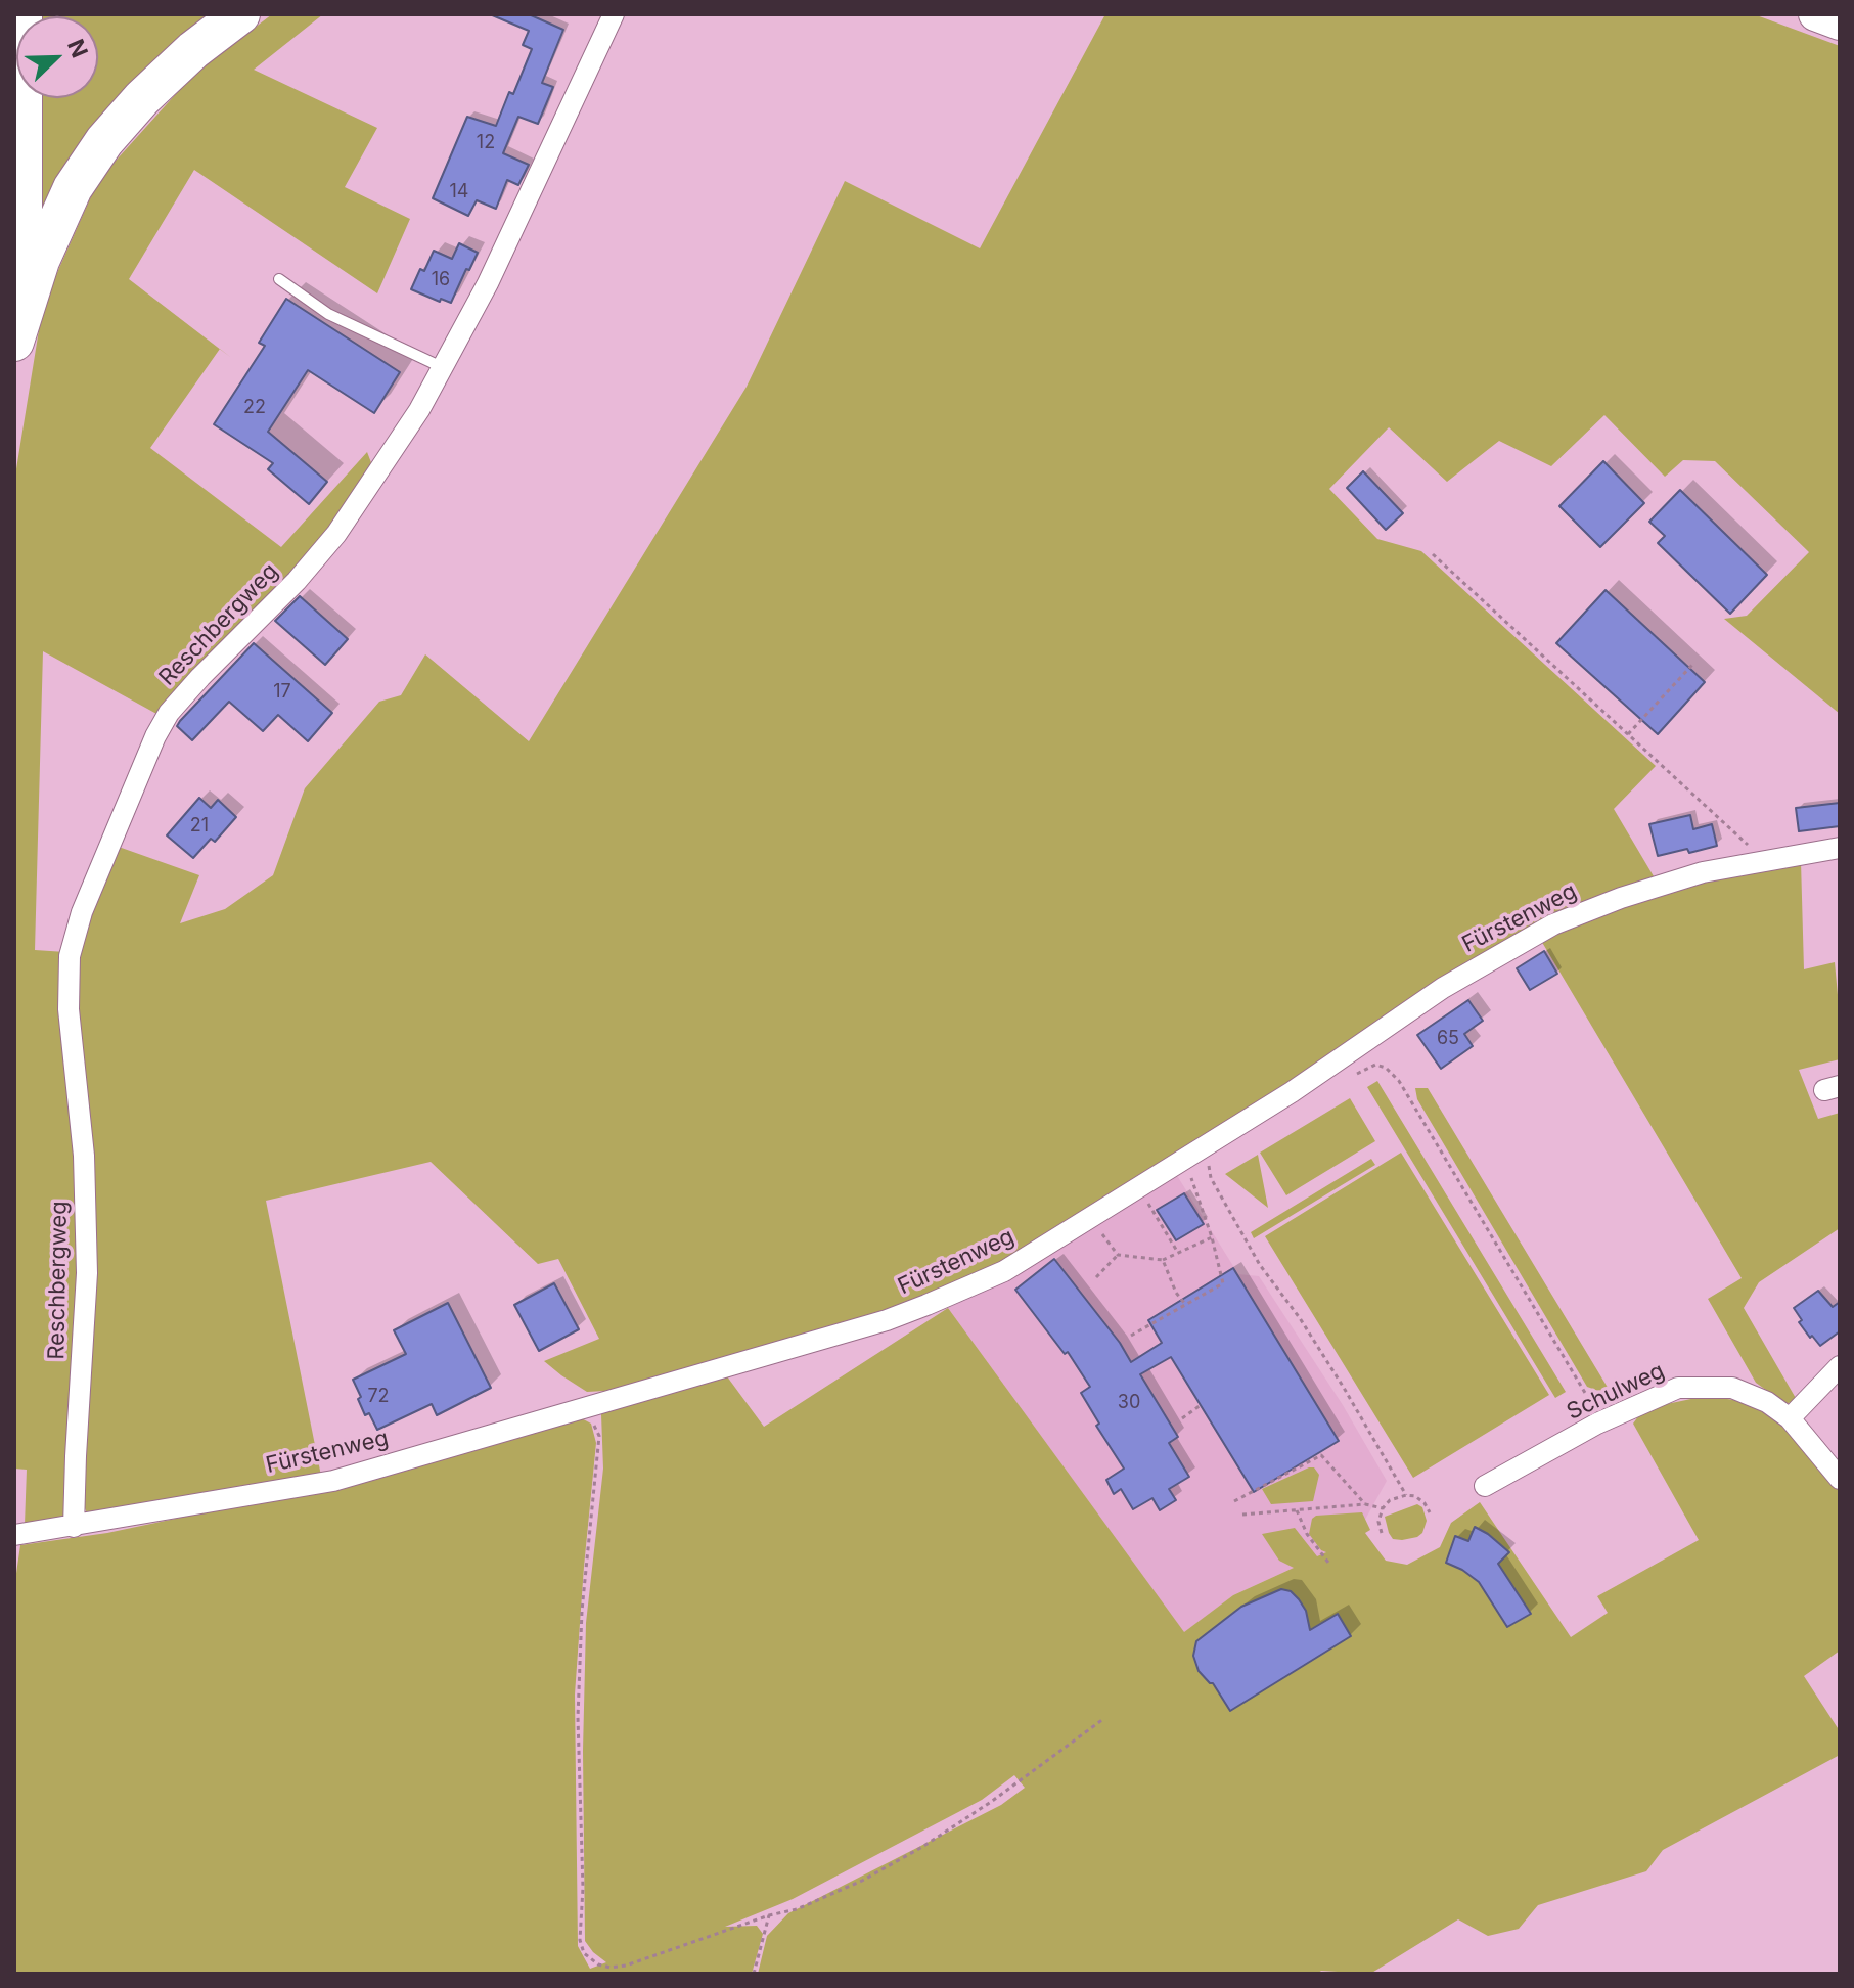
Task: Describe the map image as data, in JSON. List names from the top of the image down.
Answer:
{
  "streets": {
    "street": ["Reschbergweg", "Fürstenweg", "Schulweg"]
  },
  "crossings": [
    ["Reschbergweg", "Fürstenweg"]
  ],
  "house_numbers": [
    "12",
    "14",
    "16",
    "22",
    "17",
    "21",
    "65",
    "72",
    "30"
  ],
  "north": "top right"
}
